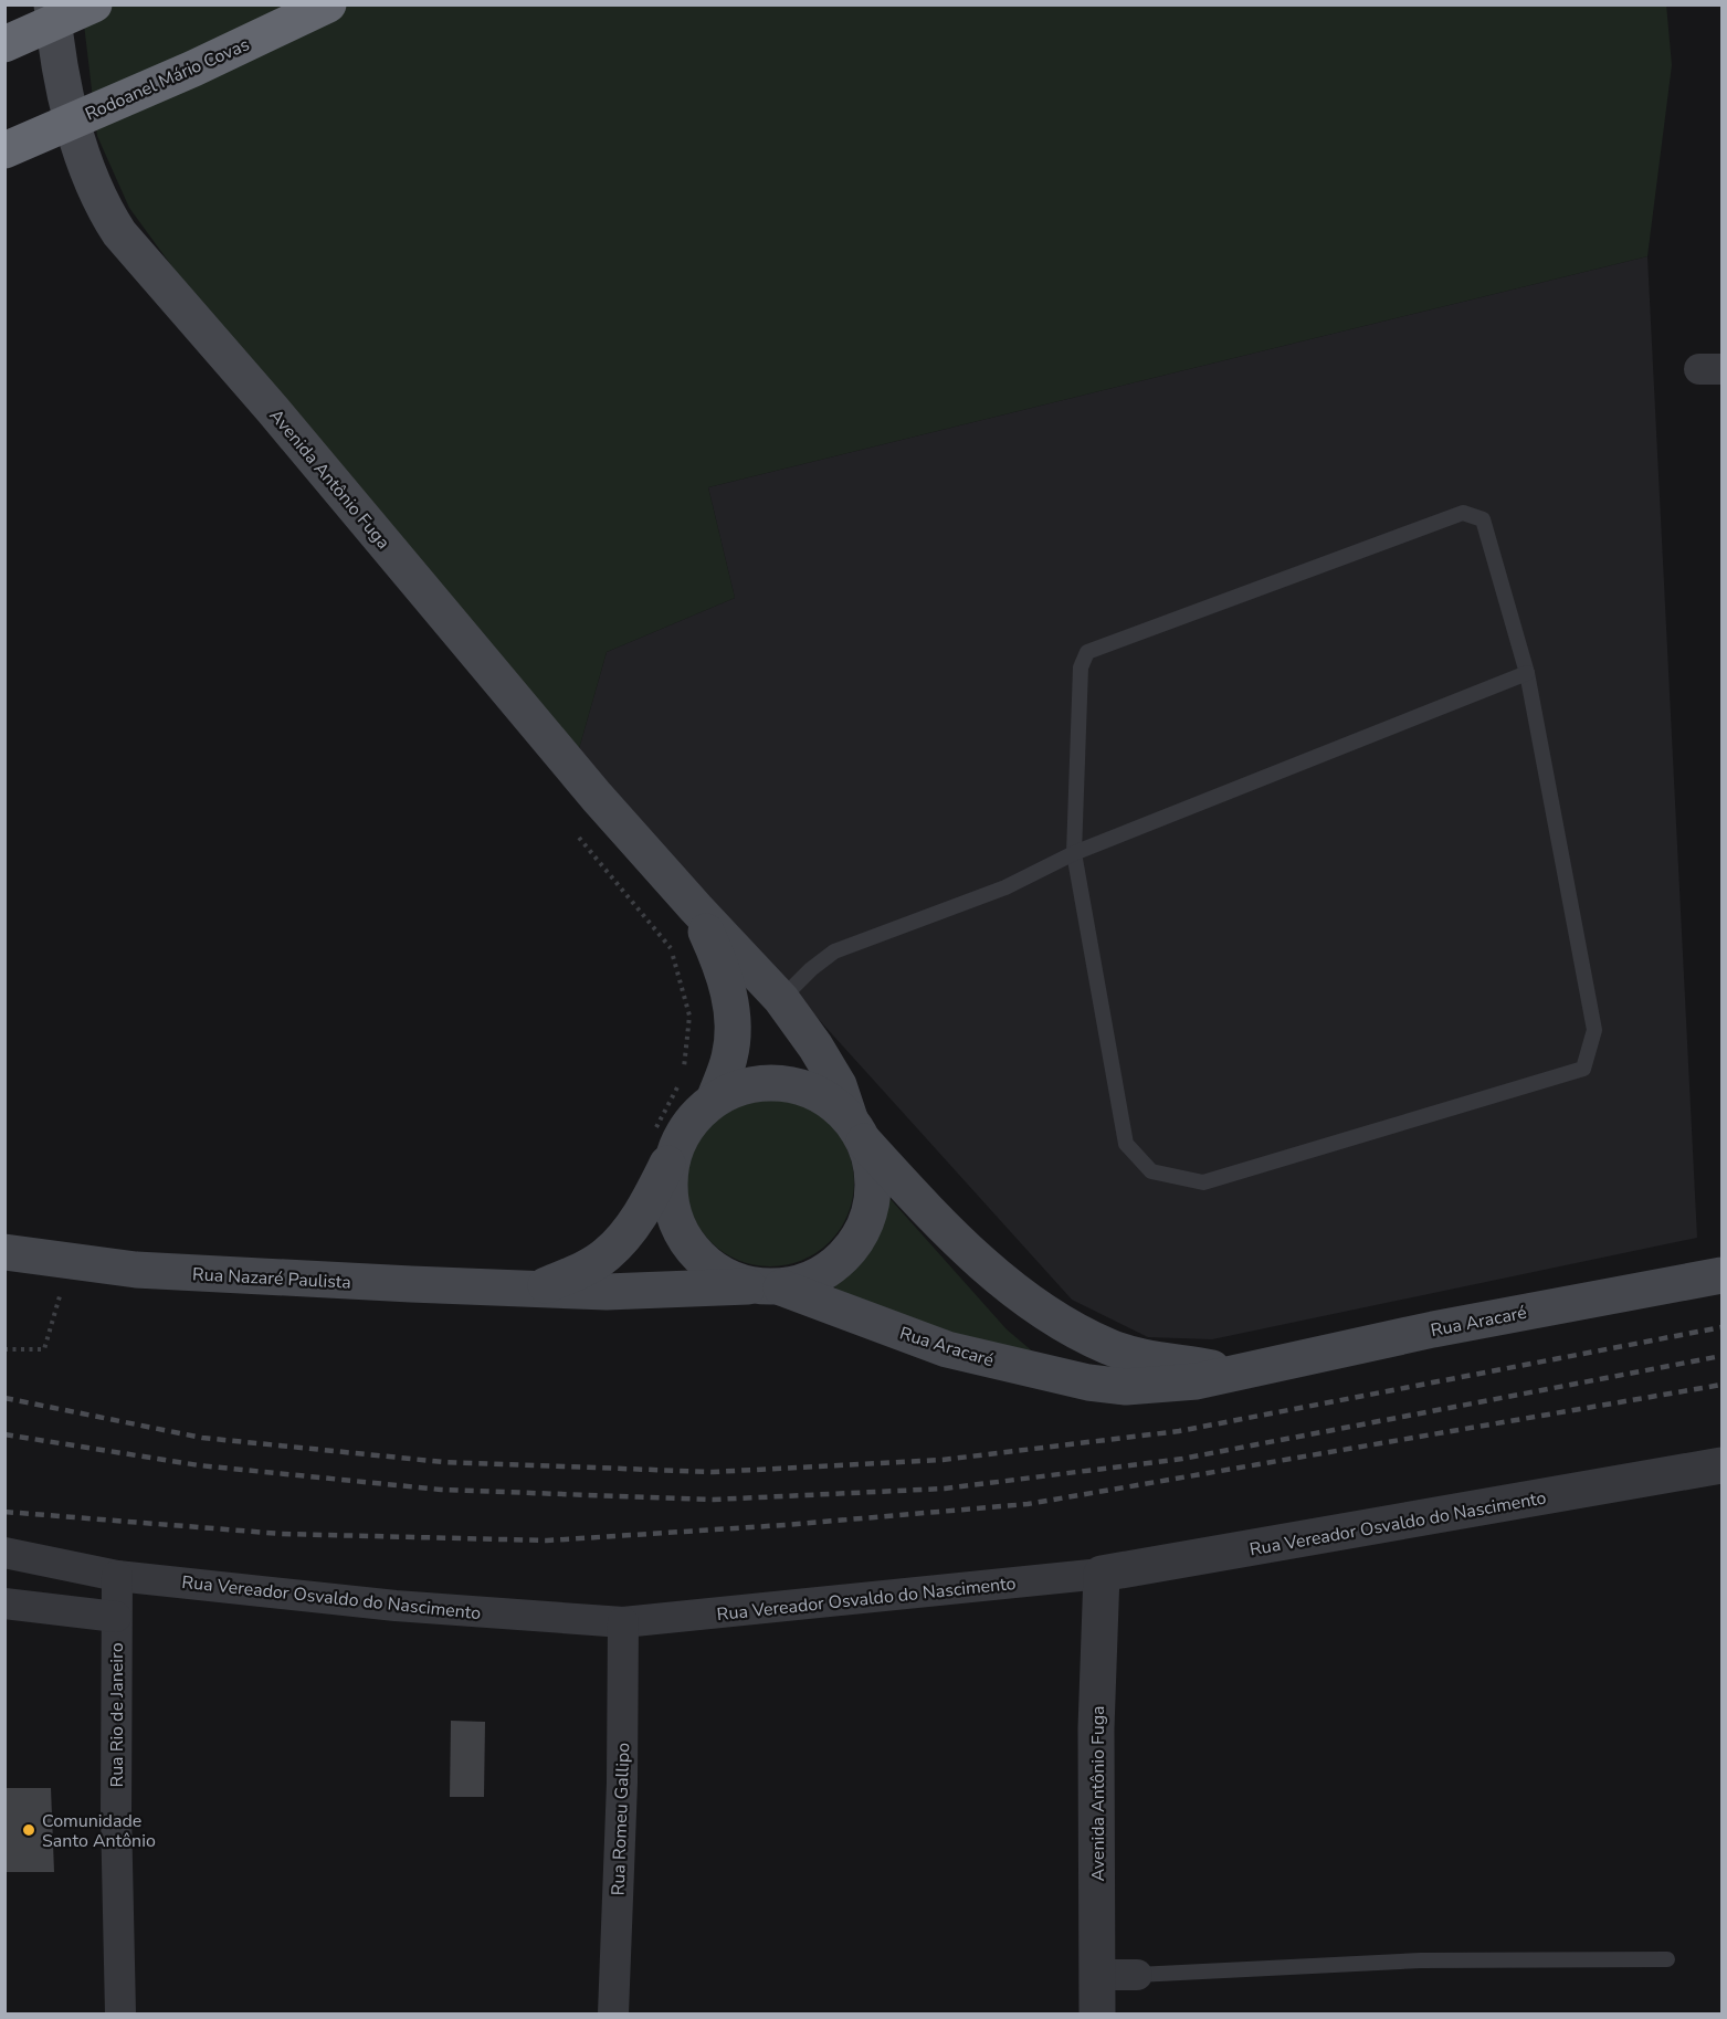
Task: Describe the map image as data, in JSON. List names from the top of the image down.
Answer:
{
  "streets": {
    "highway": ["Rodoanel Mário Covas"],
    "main road": ["Avenida Antônio Fuga", "Rua Nazaré Paulista", "Rua Aracaré"],
    "street": ["Rua Vereador Osvaldo do Nascimento", "Rua Rio de Janeiro", "Rua Romeu Gallipo"]
  },
  "crossings": [
    ["Avenida Antônio Fuga", "Rua Nazaré Paulista"],
    ["Avenida Antônio Fuga", "Rua Aracaré"],
    ["Avenida Antônio Fuga", "Rua Vereador Osvaldo do Nascimento"],
    ["Rua Nazaré Paulista", "Rua Aracaré"],
    ["Rua Vereador Osvaldo do Nascimento", "Rua Rio de Janeiro"],
    ["Rua Vereador Osvaldo do Nascimento", "Rua Romeu Gallipo"]
  ],
  "places": ["Comunidade Santo Antônio"]
}
